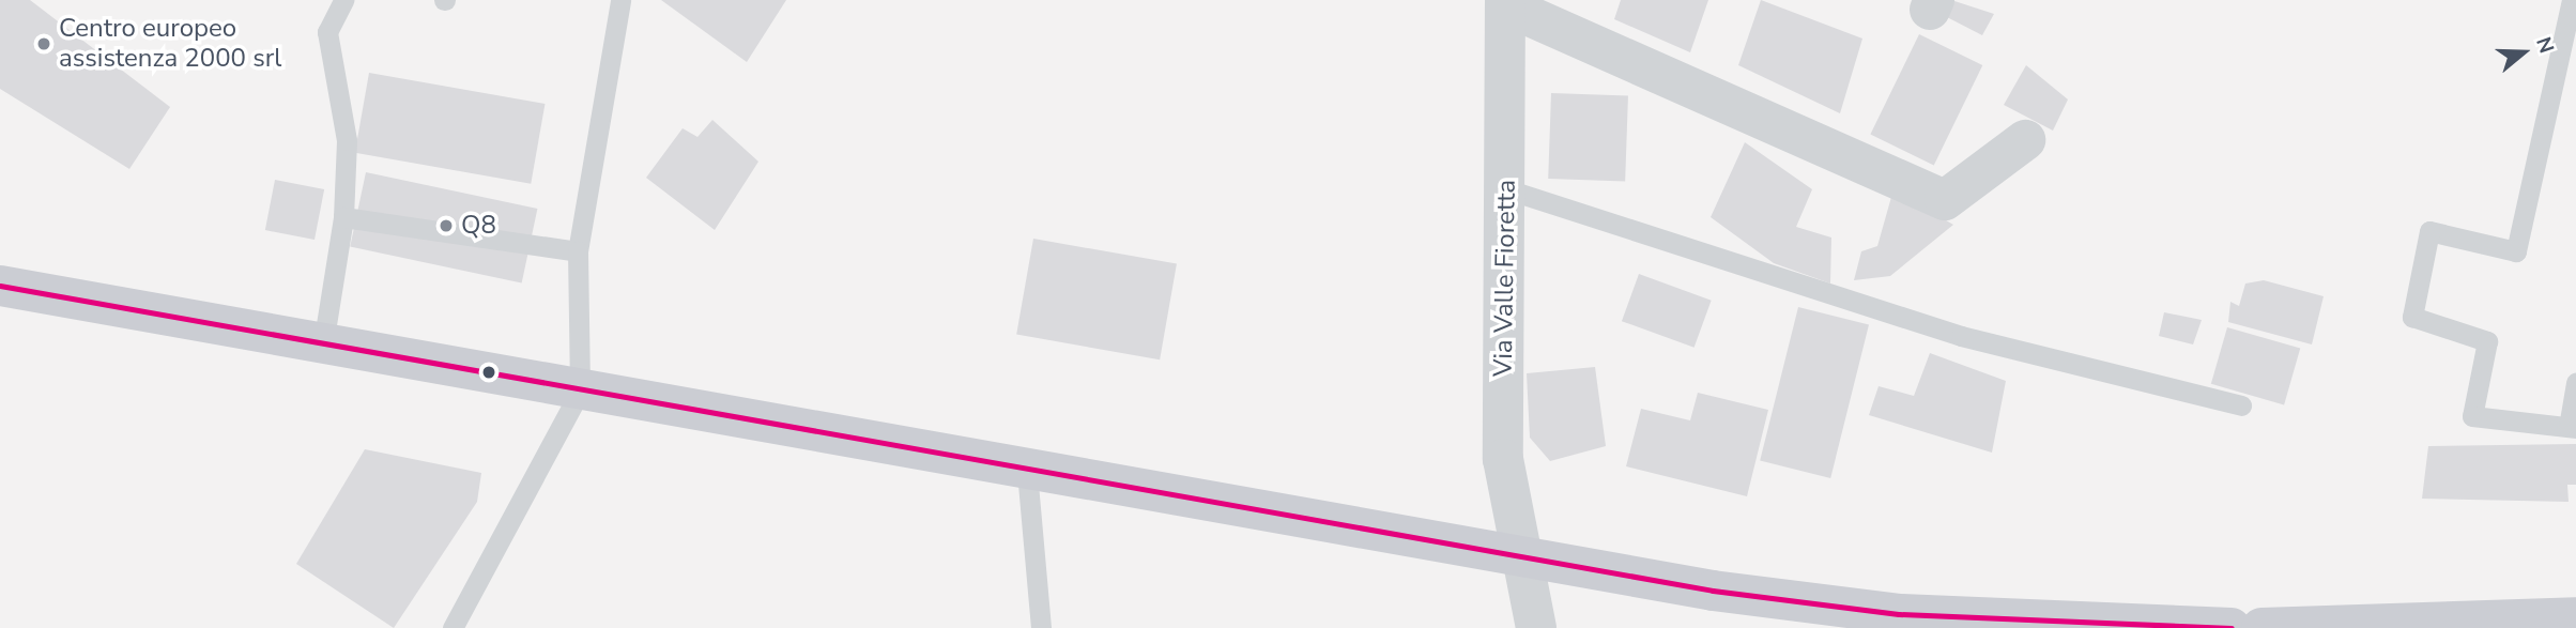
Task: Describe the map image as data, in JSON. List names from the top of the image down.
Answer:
{
  "streets": {
    "street": ["Via Valle Fioretta"]
  },
  "places": ["Centro europeo assistenza 2000 srl", "Q8"],
  "north": "right"
}
